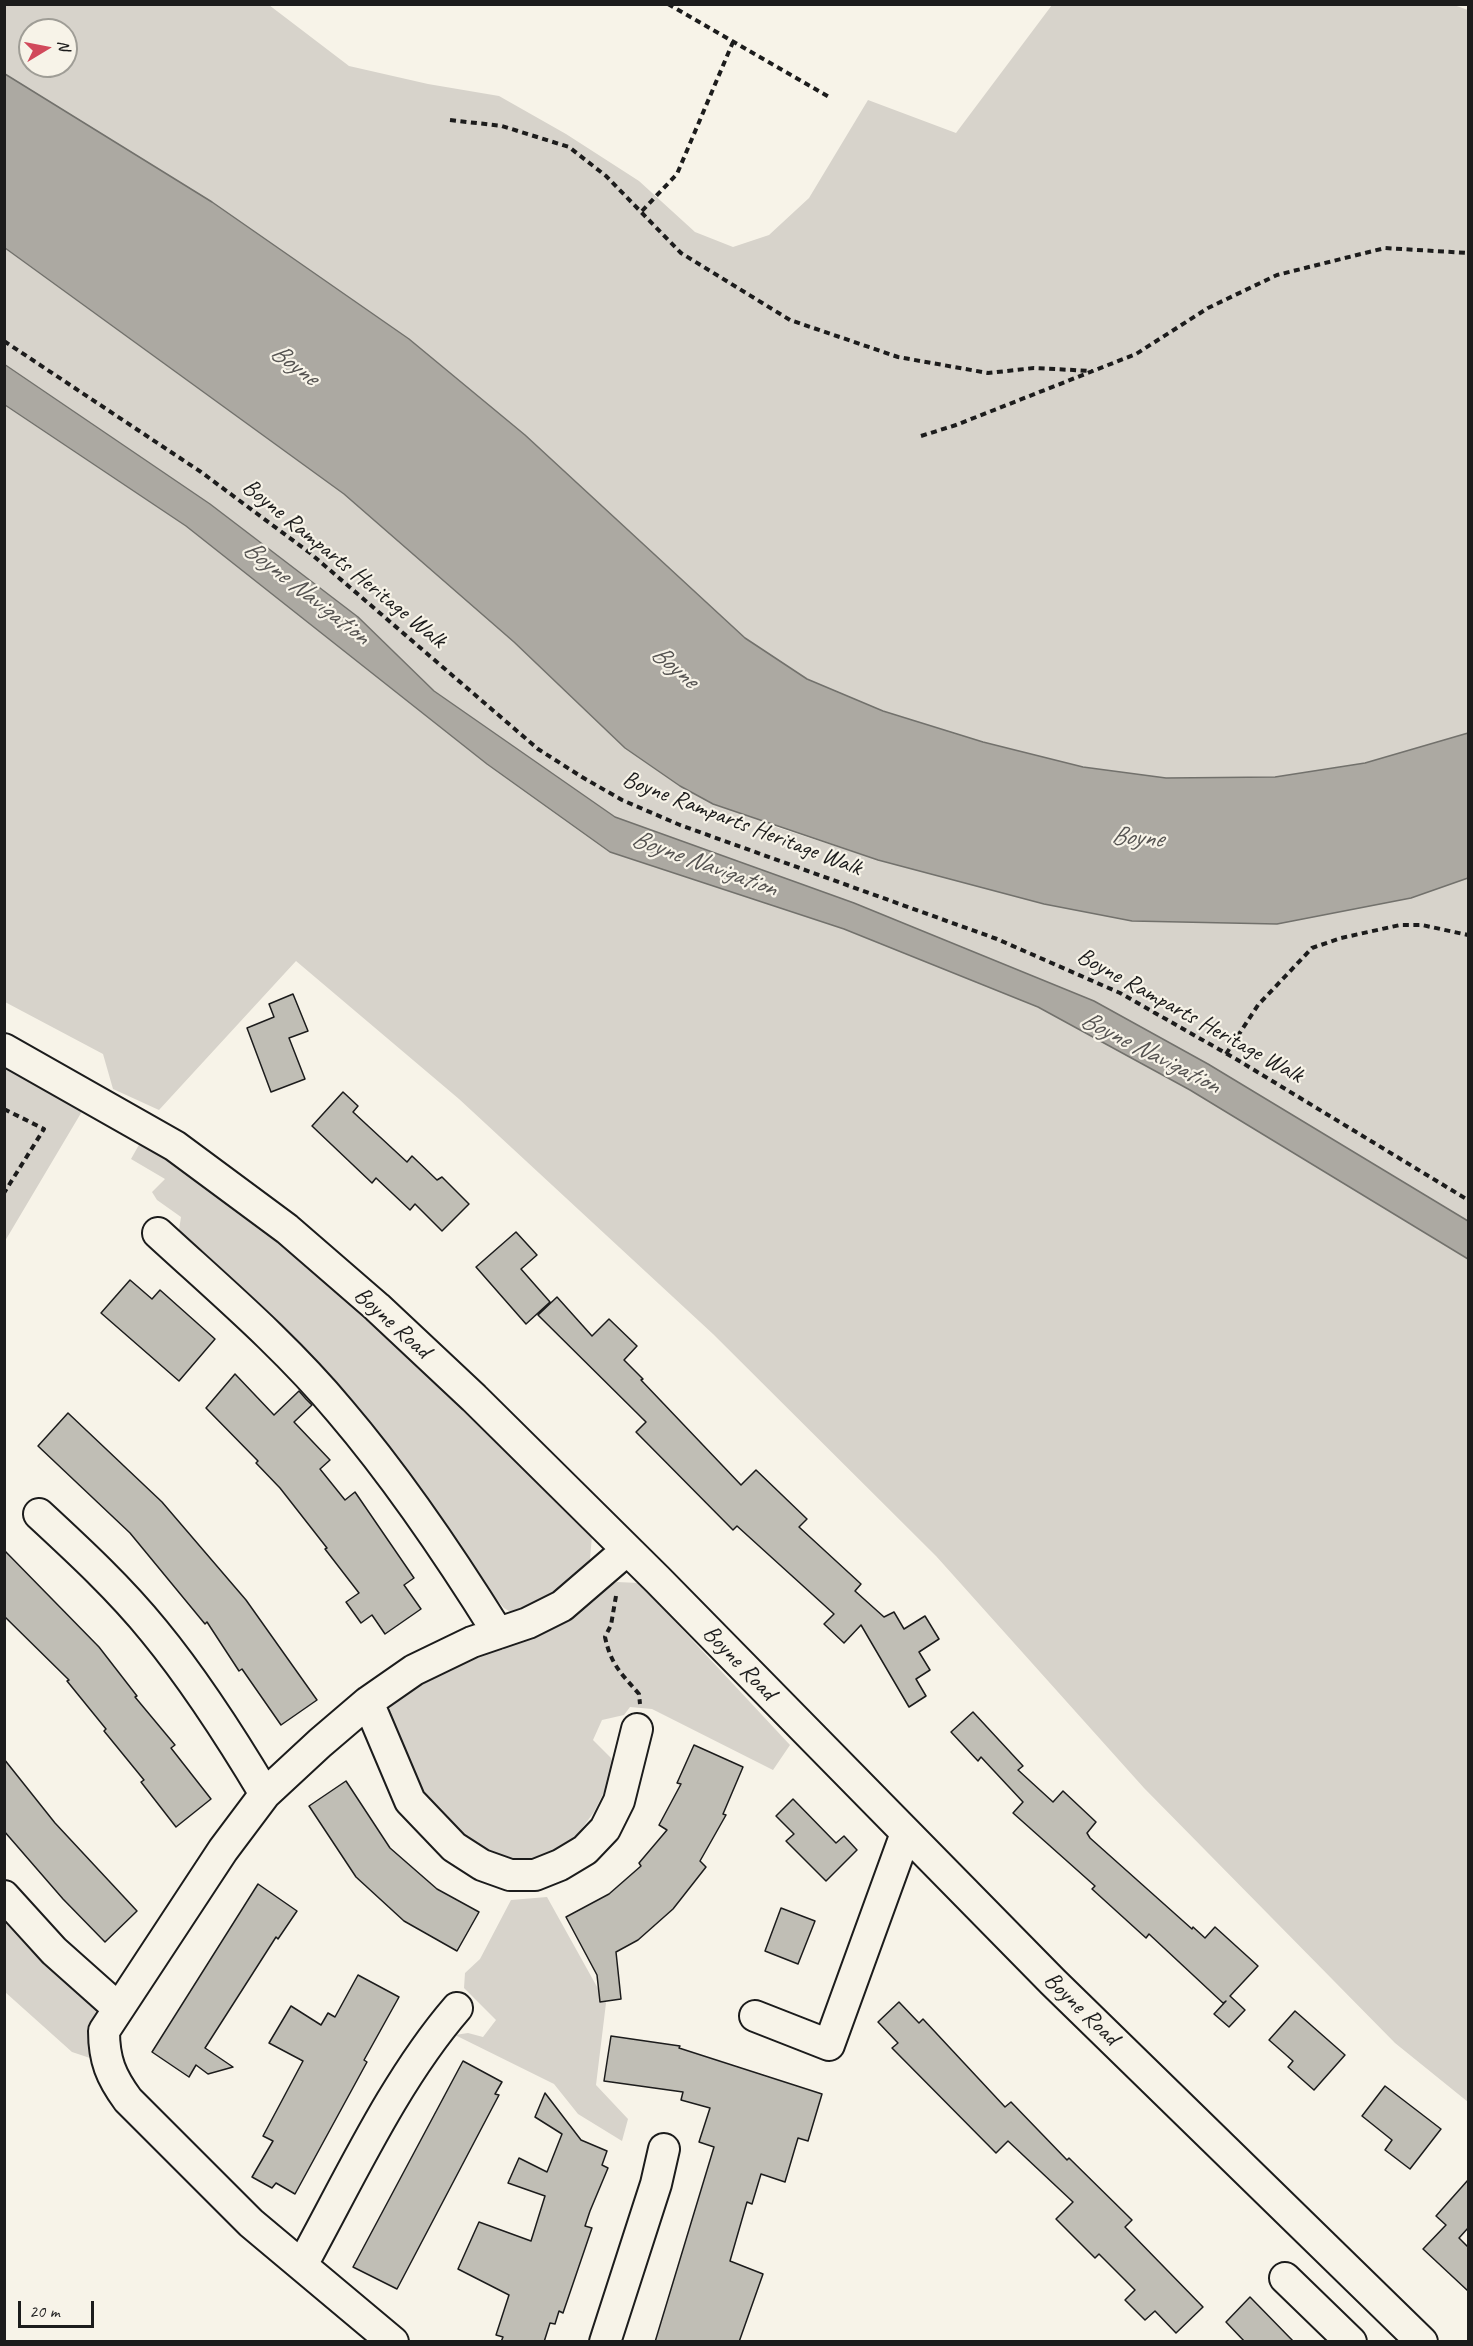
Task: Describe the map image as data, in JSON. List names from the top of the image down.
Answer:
{
  "streets": {
    "street": ["Boyne Road"],
    "path": ["Boyne Ramparts Heritage Walk"]
  },
  "water": ["Boyne", "Boyne Navigation"],
  "scale_bar": "20 m",
  "north": "right"
}
